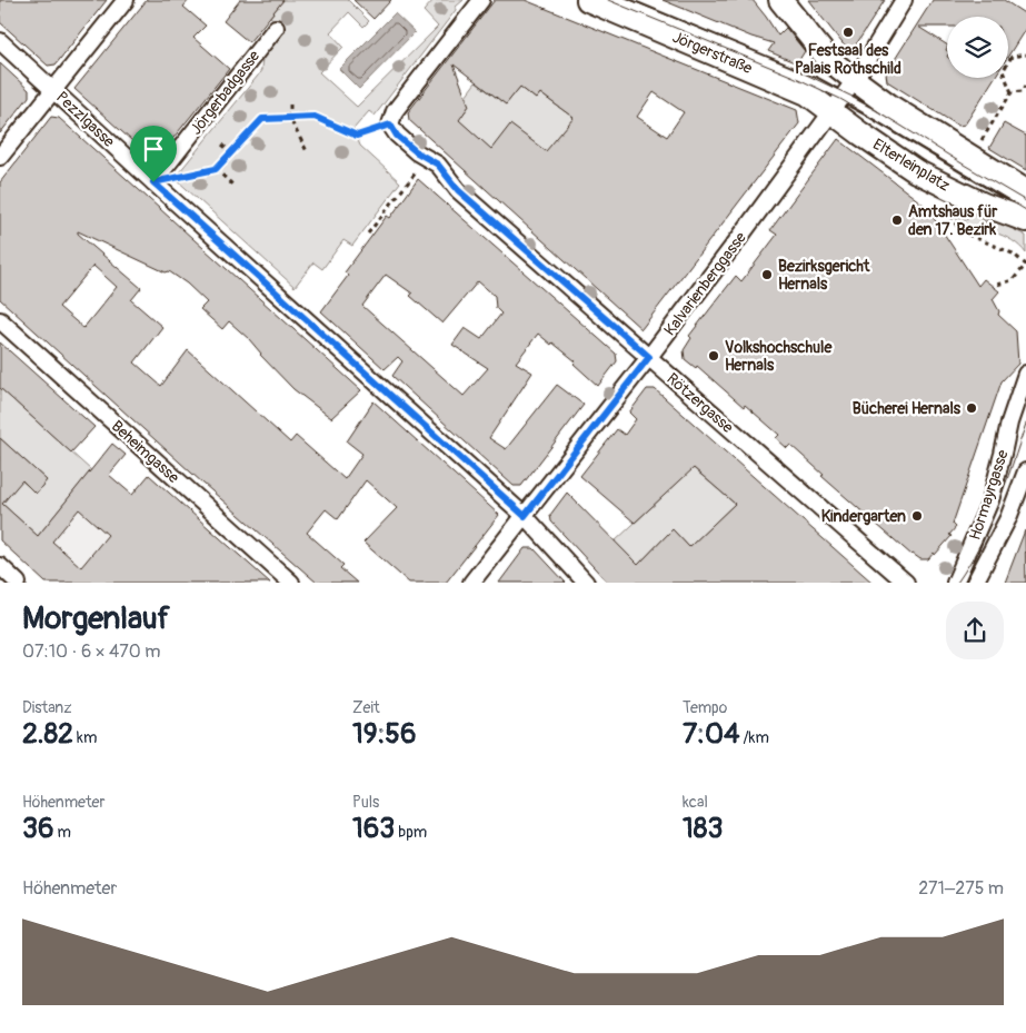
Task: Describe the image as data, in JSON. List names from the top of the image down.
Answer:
{
  "streets": {
    "main road": ["Jörgerstraße", "Elterleinplatz"],
    "street": [
      "Jörgerbadgasse",
      "Pezzlgasse",
      "Kalvarienberggasse",
      "Rötzergasse",
      "Beheimgasse",
      "Hormayrgasse"
    ]
  },
  "crossings": [
    ["Jörgerstraße", "Elterleinplatz"],
    ["Jörgerstraße", "Kalvarienberggasse"],
    ["Jörgerbadgasse", "Pezzlgasse"],
    ["Pezzlgasse", "Kalvarienberggasse"],
    ["Elterleinplatz", "Kalvarienberggasse"],
    ["Kalvarienberggasse", "Rötzergasse"]
  ],
  "places": [
    "Festsaal des Palais Rothschild",
    "Amtshaus für den 17. Bezirk",
    "Bezirksgericht Hernals",
    "Volkshochschule Hernals",
    "Bücherei Hernals",
    "Kindergarten"
  ],
  "page": {
    "heading": ["Morgenlauf", "07:10 · 6 × 470 m"],
    "stats": [
      ["Distanz", "2.82 km"],
      ["Zeit", "19:56"],
      ["Tempo", "7:04 /km"],
      ["Höhenmeter", "36 m"],
      ["Puls", "163 bpm"],
      ["kcal", "183"]
    ],
    "chart": ["Höhenmeter", "271–275 m"]
  }
}
